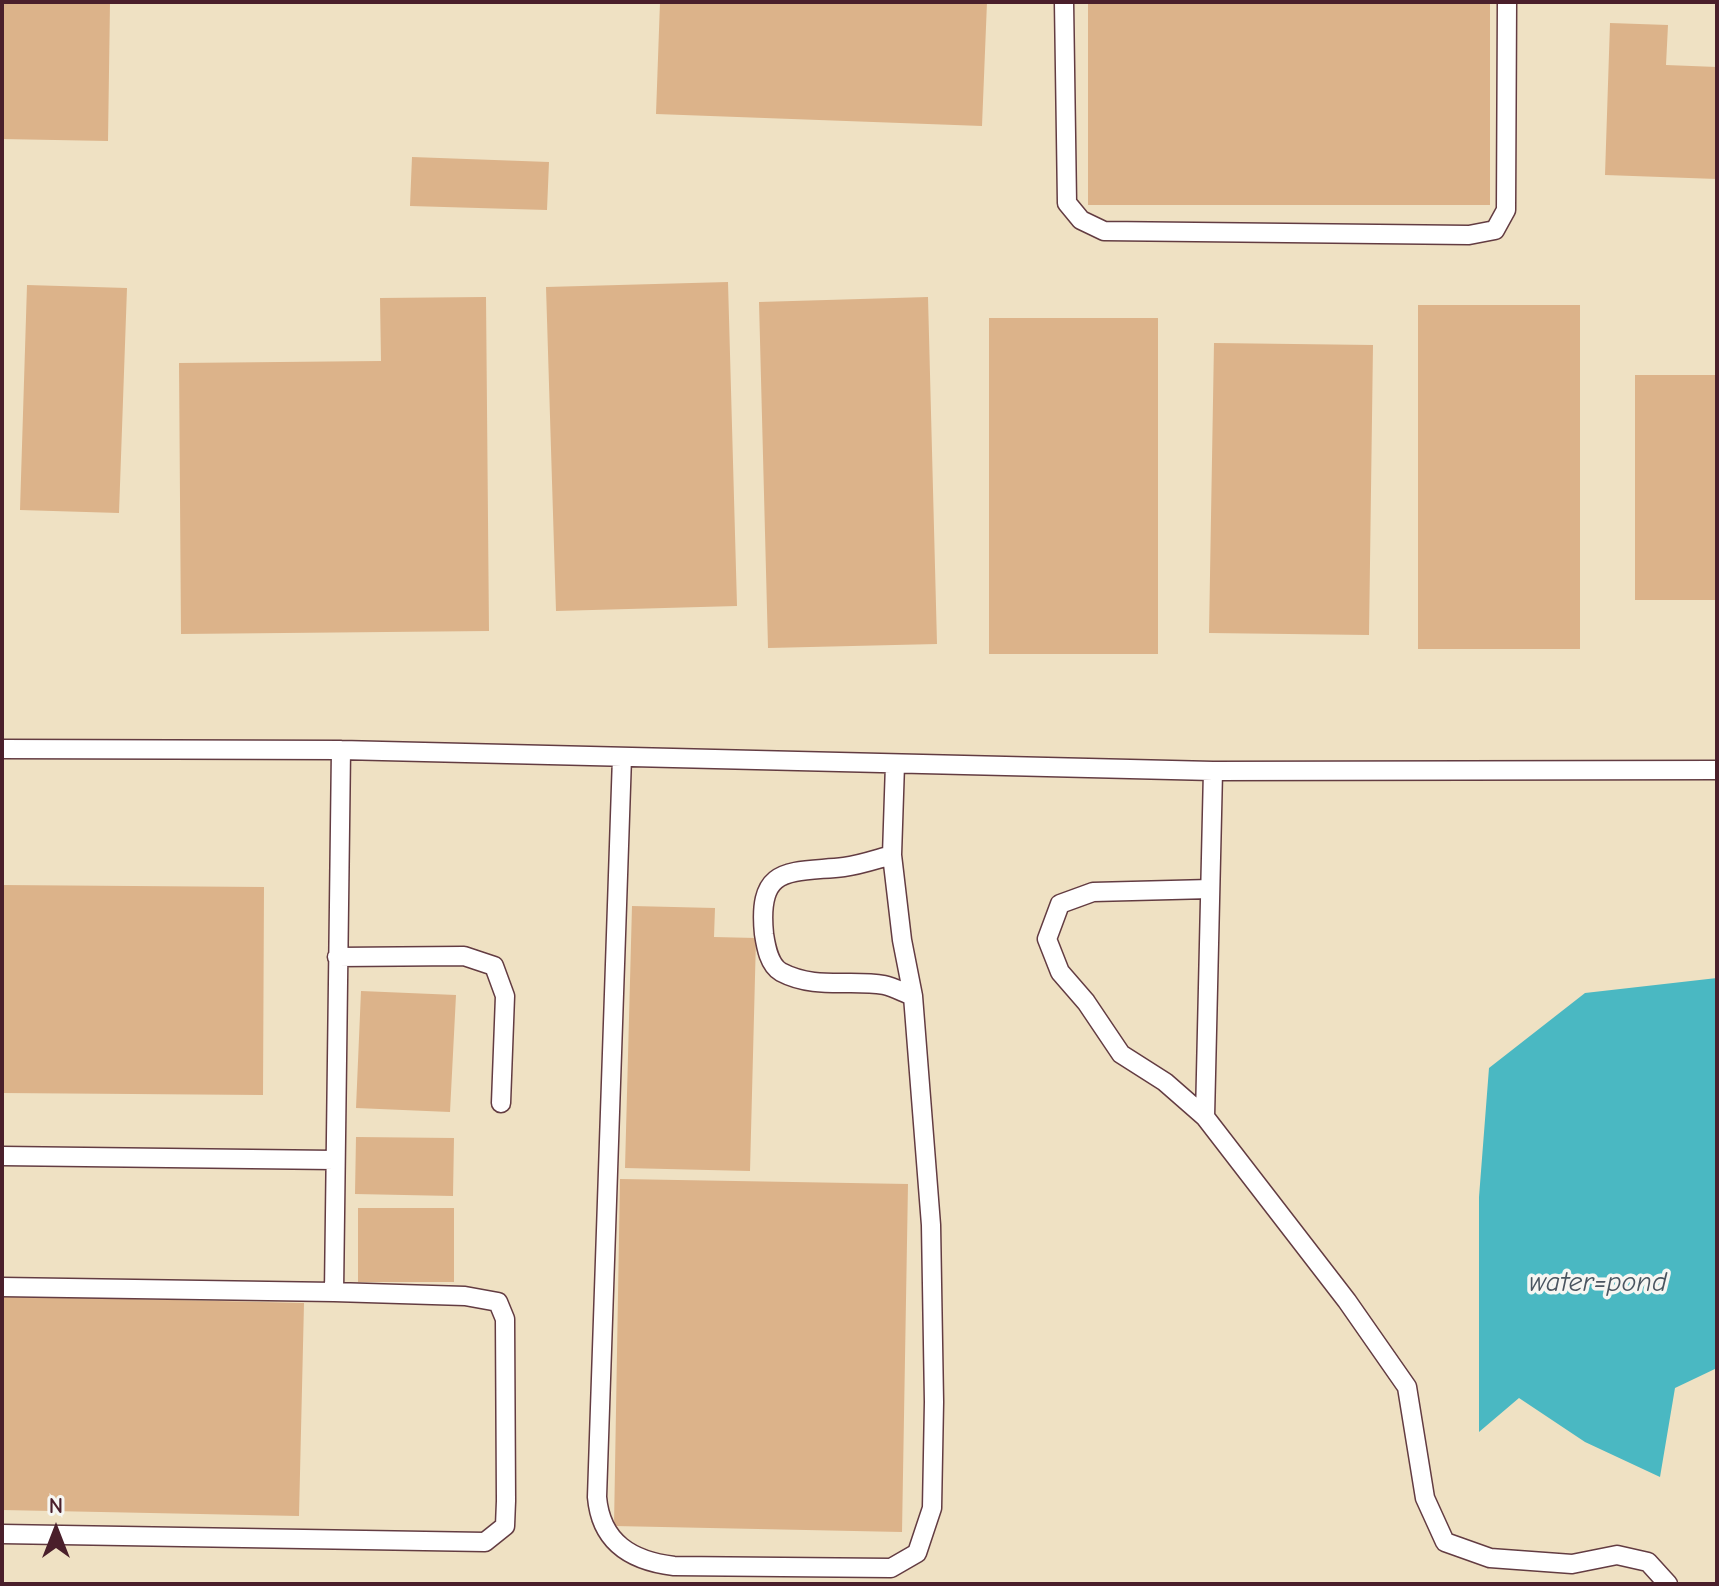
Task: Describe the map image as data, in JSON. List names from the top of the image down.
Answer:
{
  "water": ["water=pond"],
  "north": "top"
}
